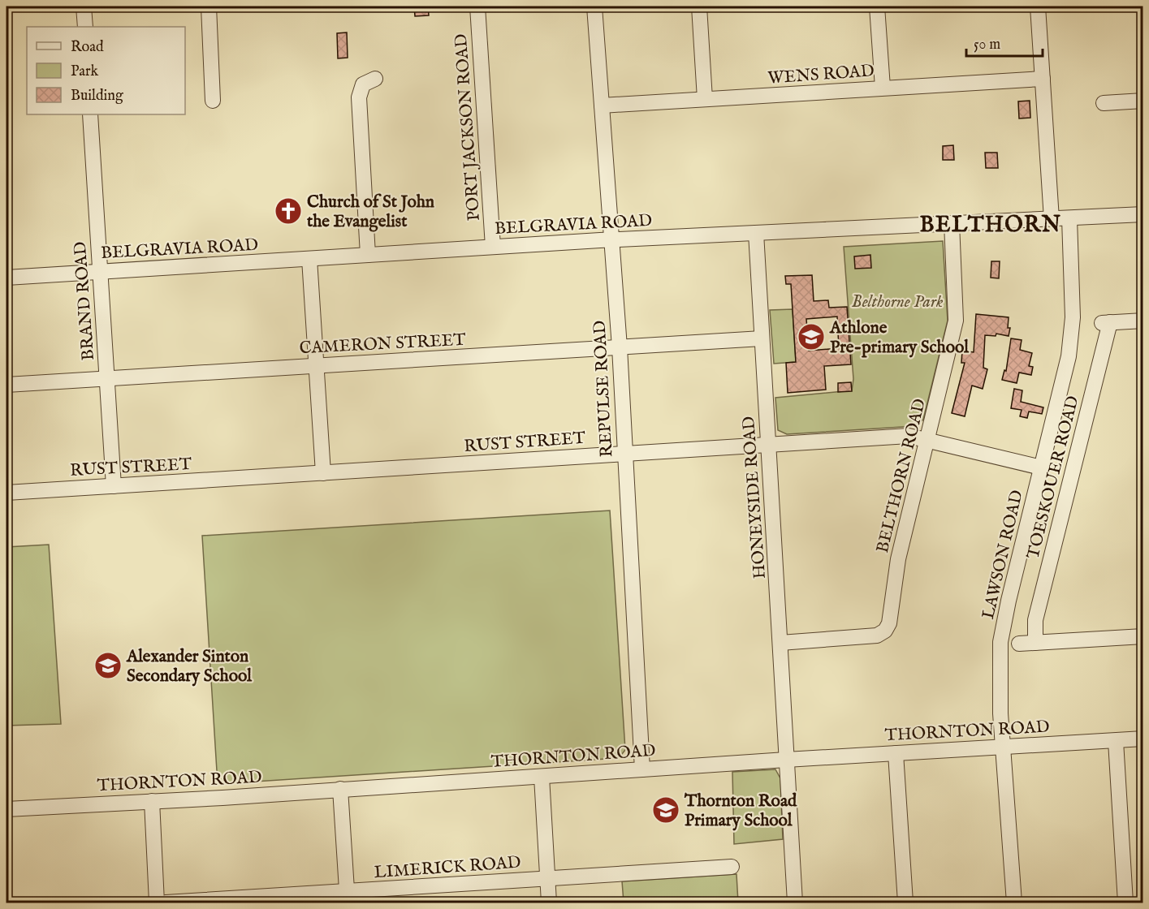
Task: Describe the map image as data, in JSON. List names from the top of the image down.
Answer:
{
  "streets": {
    "street": [
      "WENS ROAD",
      "PORT JACKSON ROAD",
      "BELGRAVIA ROAD",
      "BRAND ROAD",
      "CAMERON STREET",
      "REPULSE ROAD",
      "RUST STREET",
      "BELTHORN ROAD",
      "TOESKOUER ROAD",
      "HONEYSIDE ROAD",
      "LAWSON ROAD",
      "THORNTON ROAD",
      "LIMERICK ROAD"
    ]
  },
  "crossings": [
    ["WENS ROAD", "REPULSE ROAD"],
    ["PORT JACKSON ROAD", "BELGRAVIA ROAD"],
    ["BELGRAVIA ROAD", "BRAND ROAD"],
    ["BELGRAVIA ROAD", "REPULSE ROAD"],
    ["BELGRAVIA ROAD", "BELTHORN ROAD"],
    ["BELGRAVIA ROAD", "HONEYSIDE ROAD"],
    ["BELGRAVIA ROAD", "LAWSON ROAD"],
    ["BRAND ROAD", "CAMERON STREET"],
    ["BRAND ROAD", "RUST STREET"],
    ["CAMERON STREET", "REPULSE ROAD"],
    ["CAMERON STREET", "HONEYSIDE ROAD"],
    ["REPULSE ROAD", "RUST STREET"],
    ["REPULSE ROAD", "THORNTON ROAD"],
    ["RUST STREET", "BELTHORN ROAD"],
    ["RUST STREET", "HONEYSIDE ROAD"],
    ["RUST STREET", "LAWSON ROAD"],
    ["BELTHORN ROAD", "HONEYSIDE ROAD"],
    ["HONEYSIDE ROAD", "THORNTON ROAD"],
    ["LAWSON ROAD", "THORNTON ROAD"]
  ],
  "districts": ["BELTHORN"],
  "parks": ["Belthorne Park"],
  "places": {
    "church": ["Church of St John the Evangelist"],
    "school or university": ["Athlone Pre-primary School", "Alexander Sinton Secondary School", "Thornton Road Primary School"]
  },
  "legend": ["Road", "Park", "Building"],
  "scale_bar": "50 m"
}
